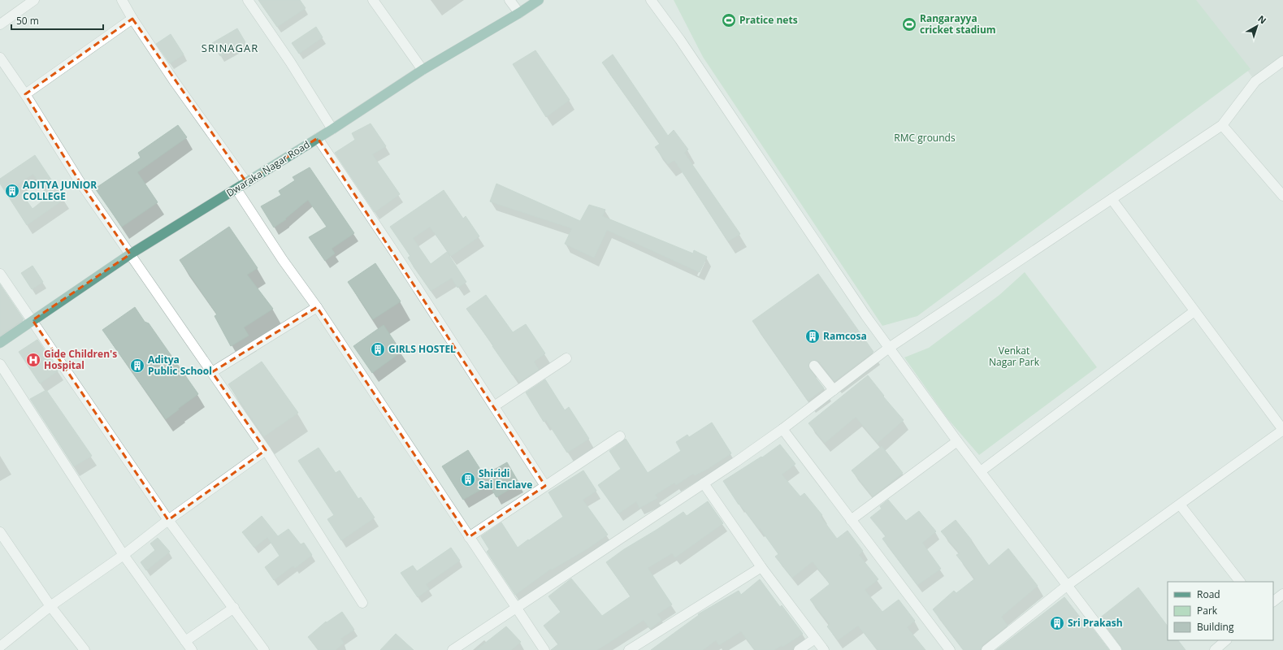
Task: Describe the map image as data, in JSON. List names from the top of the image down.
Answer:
{
  "streets": {
    "main road": ["Dwaraka Nagar Road"]
  },
  "districts": ["SRINAGAR"],
  "parks": ["RMC grounds", "Venkat Nagar Park"],
  "places": {
    "sports": ["Pratice nets", "Rangarayya cricket stadium"],
    "building": [
      "ADITYA JUNIOR COLLEGE",
      "Ramcosa",
      "GIRLS HOSTEL",
      "Aditya Public School",
      "Shiridi Sai Enclave",
      "Sri Prakash"
    ],
    "hospital": ["Gide Children's Hospital"]
  },
  "legend": ["Road", "Park", "Building"],
  "scale_bar": "50 m",
  "north": "top right"
}
